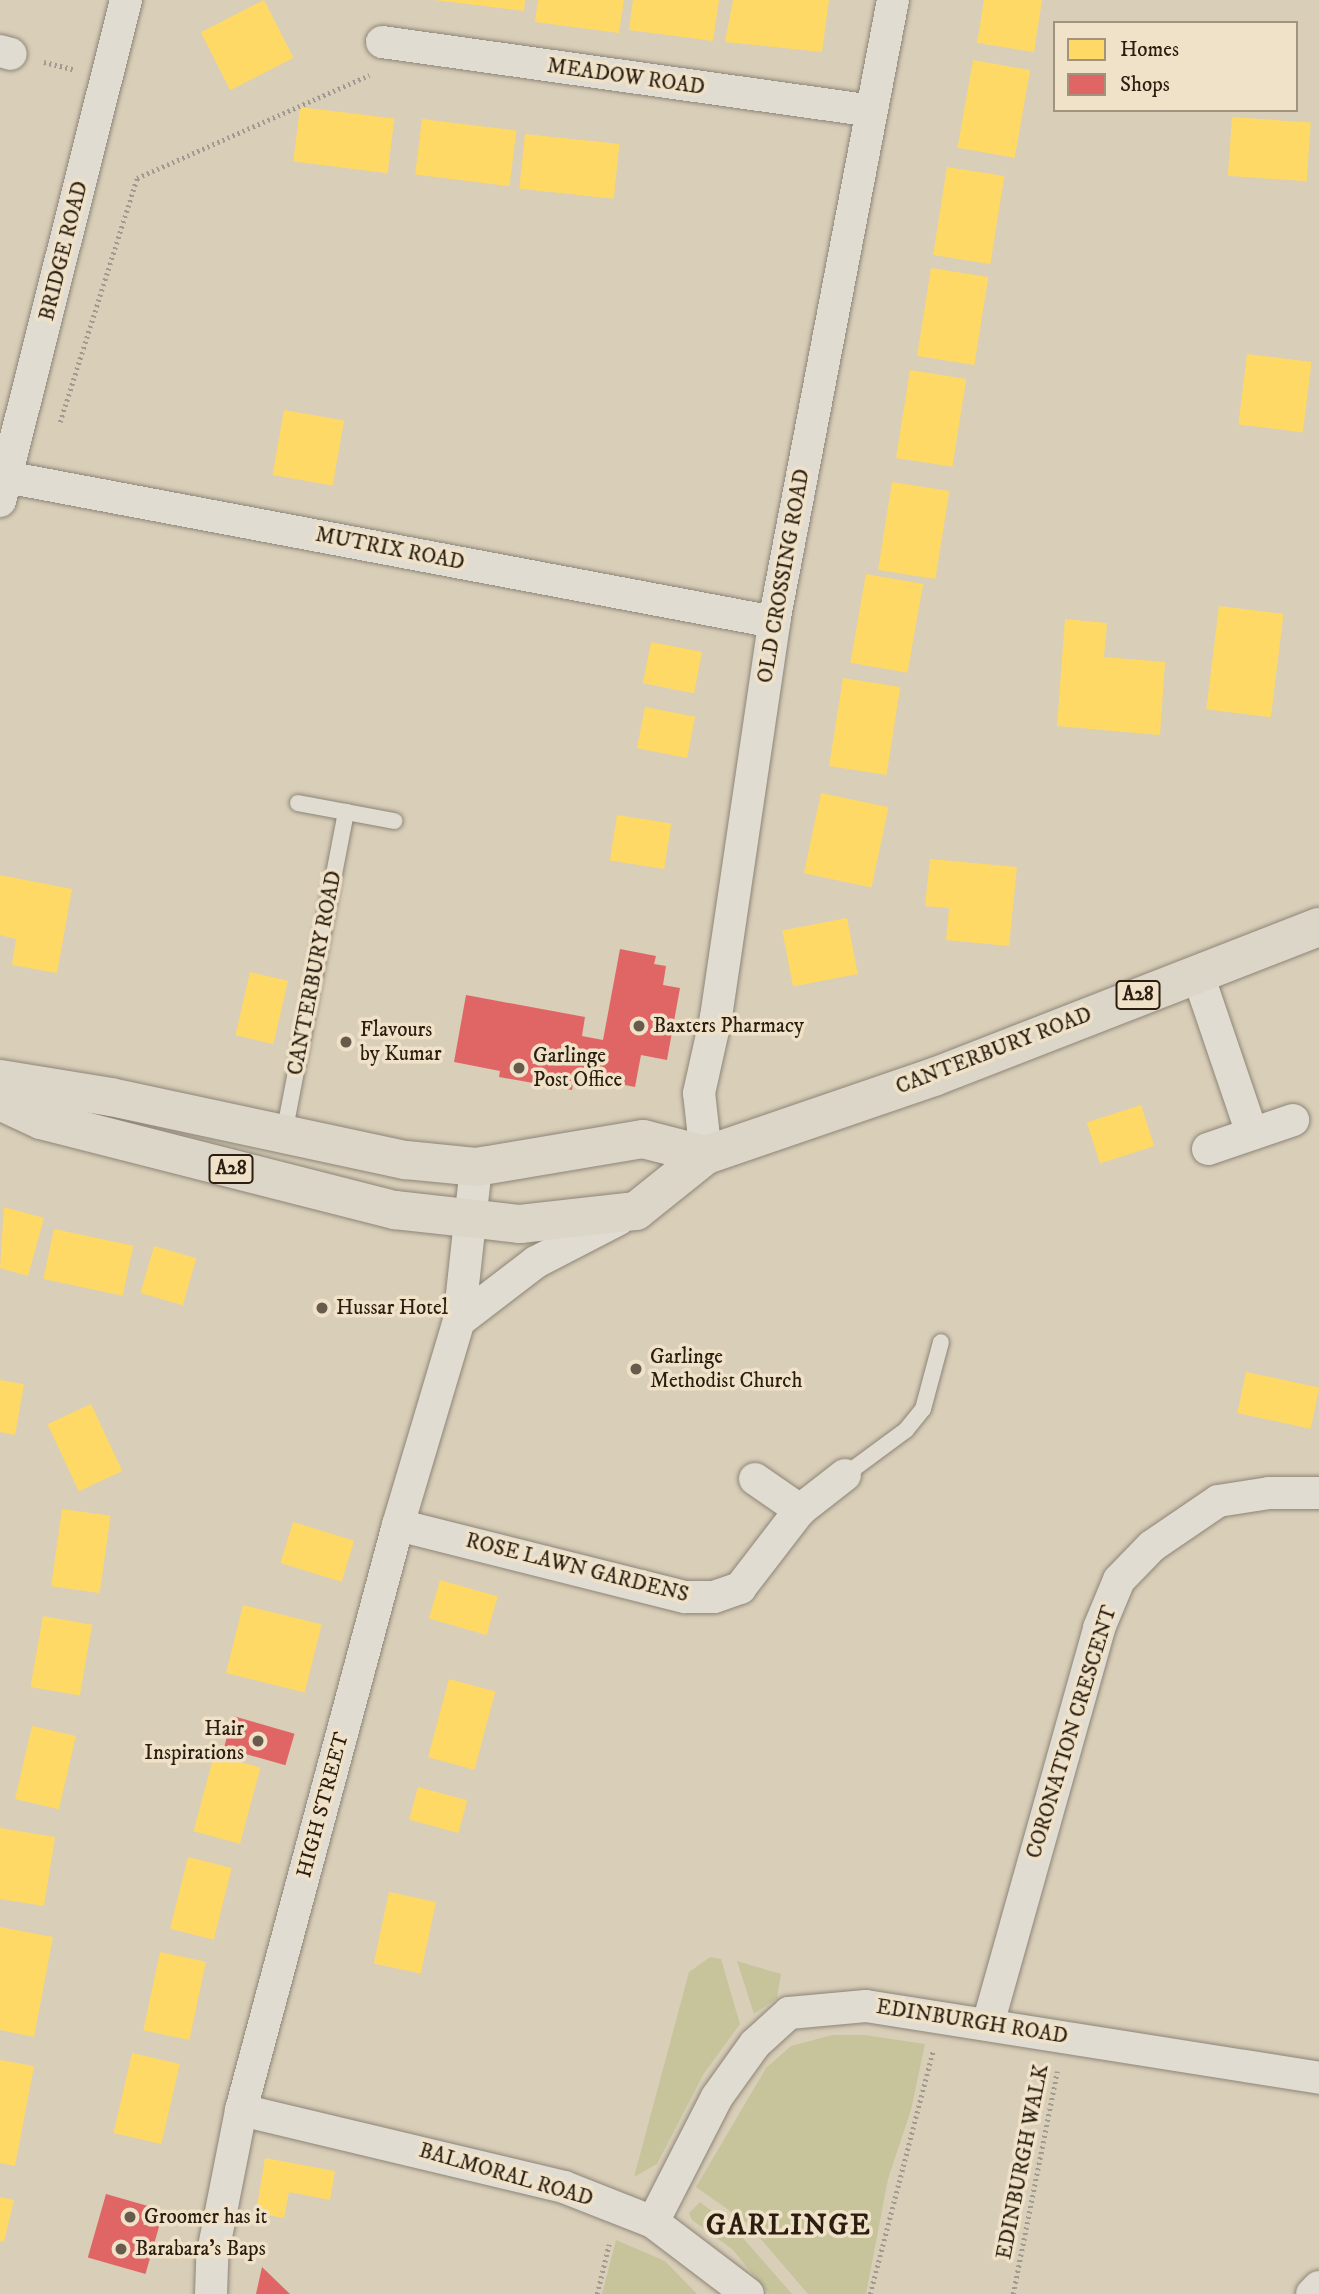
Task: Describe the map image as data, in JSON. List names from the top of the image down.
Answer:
{
  "streets": {
    "highway": ["CANTERBURY ROAD", "A28"],
    "street": [
      "MEADOW ROAD",
      "BRIDGE ROAD",
      "MUTRIX ROAD",
      "OLD CROSSING ROAD",
      "ROSE LAWN GARDENS",
      "CORONATION CRESCENT",
      "HIGH STREET",
      "EDINBURGH ROAD",
      "BALMORAL ROAD"
    ],
    "path": ["EDINBURGH WALK"]
  },
  "crossings": [
    ["MEADOW ROAD", "OLD CROSSING ROAD"],
    ["BRIDGE ROAD", "MUTRIX ROAD"],
    ["MUTRIX ROAD", "OLD CROSSING ROAD"],
    ["OLD CROSSING ROAD", "CANTERBURY ROAD"],
    ["OLD CROSSING ROAD", "A28"],
    ["CANTERBURY ROAD", "A28"],
    ["A28", "HIGH STREET"],
    ["ROSE LAWN GARDENS", "HIGH STREET"],
    ["CORONATION CRESCENT", "EDINBURGH ROAD"],
    ["HIGH STREET", "BALMORAL ROAD"],
    ["EDINBURGH ROAD", "EDINBURGH WALK"],
    ["EDINBURGH ROAD", "BALMORAL ROAD"]
  ],
  "districts": ["GARLINGE"],
  "places": [
    "Baxters Pharmacy",
    "Flavours by Kumar",
    "Garlinge Post Office",
    "Hussar Hotel",
    "Garlinge Methodist Church",
    "Hair Inspirations",
    "Groomer has it",
    "Barabara’s Baps"
  ],
  "legend": ["Homes", "Shops"]
}
